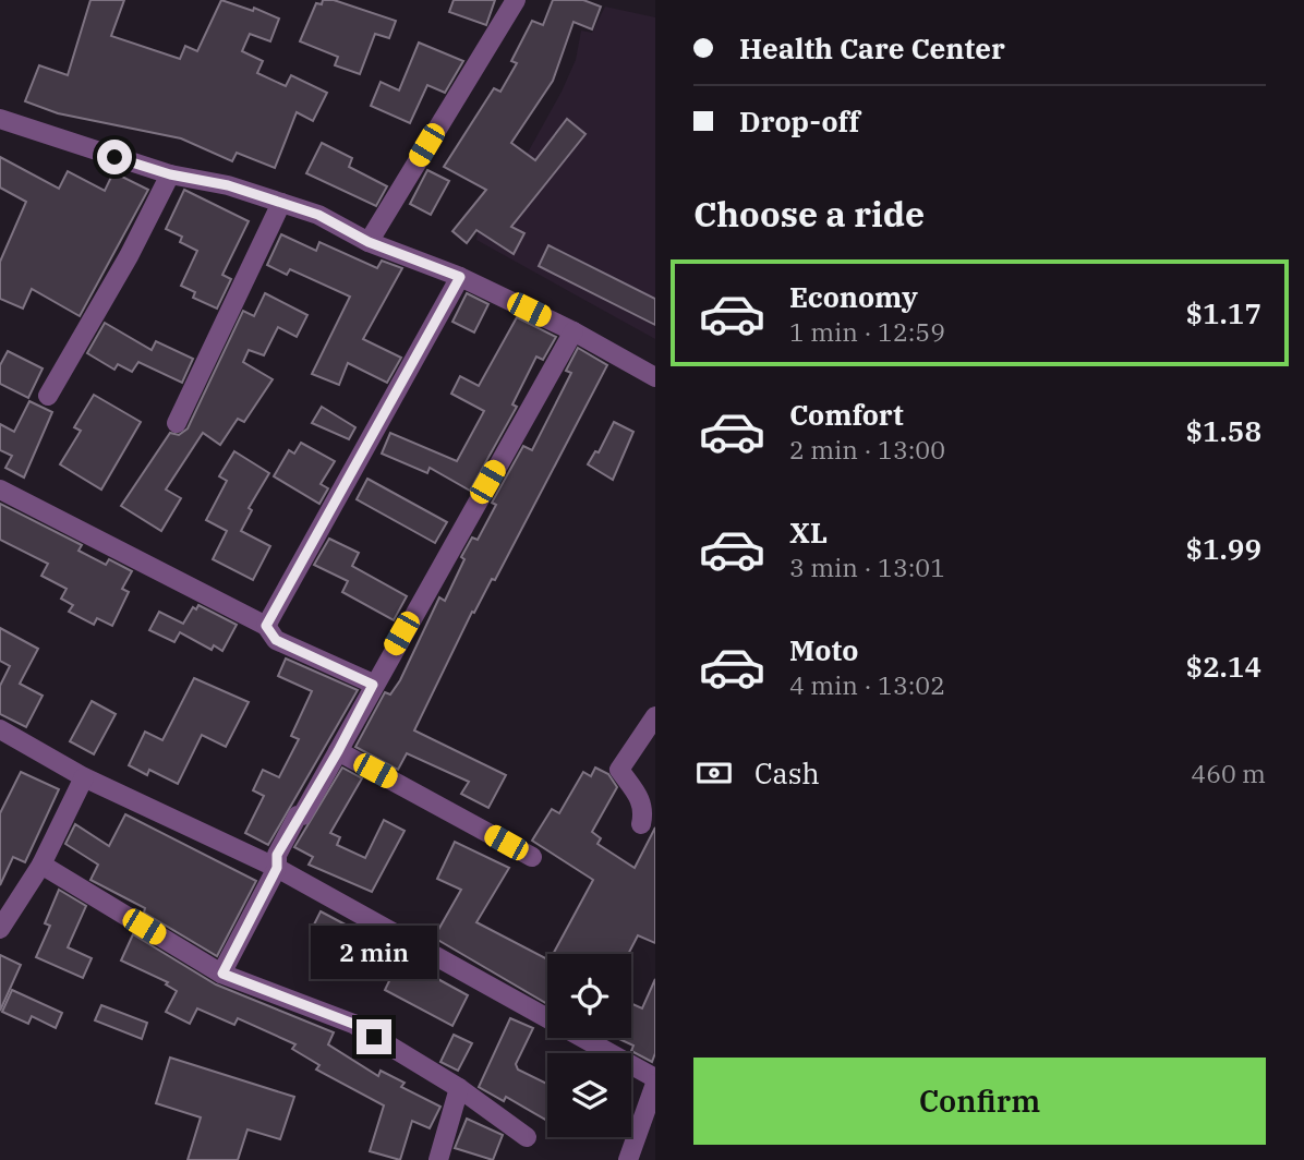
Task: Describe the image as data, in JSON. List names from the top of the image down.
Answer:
{
  "page": {
    "banner": ["Health Care Center", "Drop-off"],
    "heading": "Choose a ride",
    "list": [
      {
        "name": "Economy",
        "note": "1 min · 12:59",
        "value": "$1.17"
      },
      {
        "name": "Comfort",
        "note": "2 min · 13:00",
        "value": "$1.58"
      },
      {
        "name": "XL",
        "note": "3 min · 13:01",
        "value": "$1.99"
      },
      {
        "name": "Moto",
        "note": "4 min · 13:02",
        "value": "$2.14"
      }
    ],
    "pay": ["Cash", "460 m"],
    "bubble": "2 min",
    "buttons": "Confirm"
  }
}
